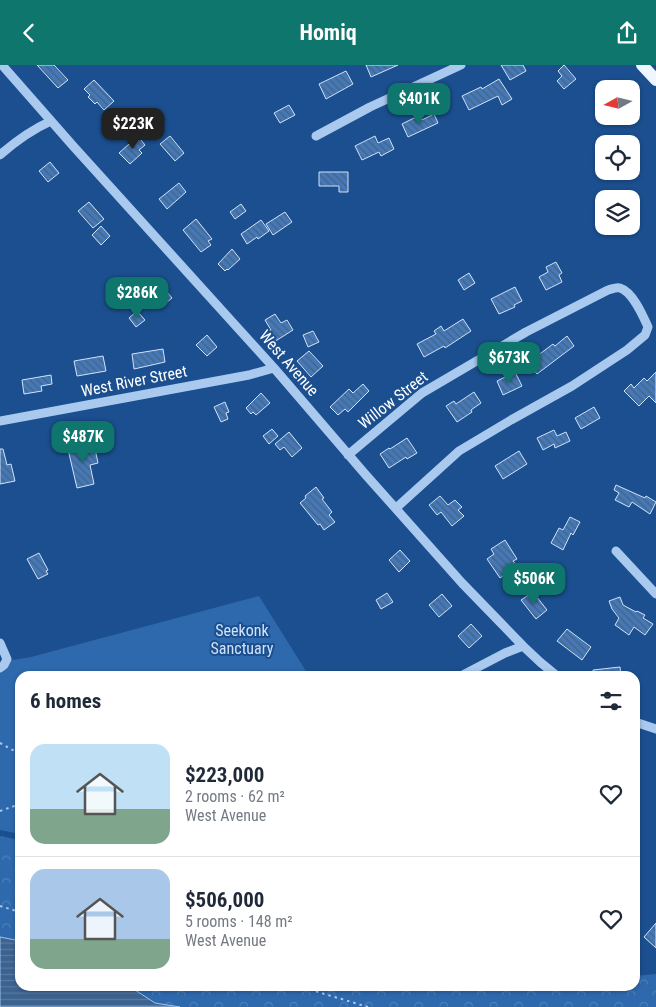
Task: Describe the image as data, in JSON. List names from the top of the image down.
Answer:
{
  "streets": {
    "street": ["West Avenue", "West River Street", "Willow Street"]
  },
  "crossings": [
    ["West Avenue", "West River Street"],
    ["West Avenue", "Willow Street"]
  ],
  "parks": ["Seekonk Sanctuary"],
  "north": "left",
  "page": {
    "header": "Homiq",
    "price": [
      "$401K",
      "$223K",
      "$286K",
      "$673K",
      "$487K",
      "$506K"
    ],
    "heading": "6 homes",
    "list": [
      {
        "name": "$223,000",
        "note": "2 rooms · 62 m² · West Avenue"
      },
      {
        "name": "$506,000",
        "note": "5 rooms · 148 m² · West Avenue"
      }
    ]
  }
}
